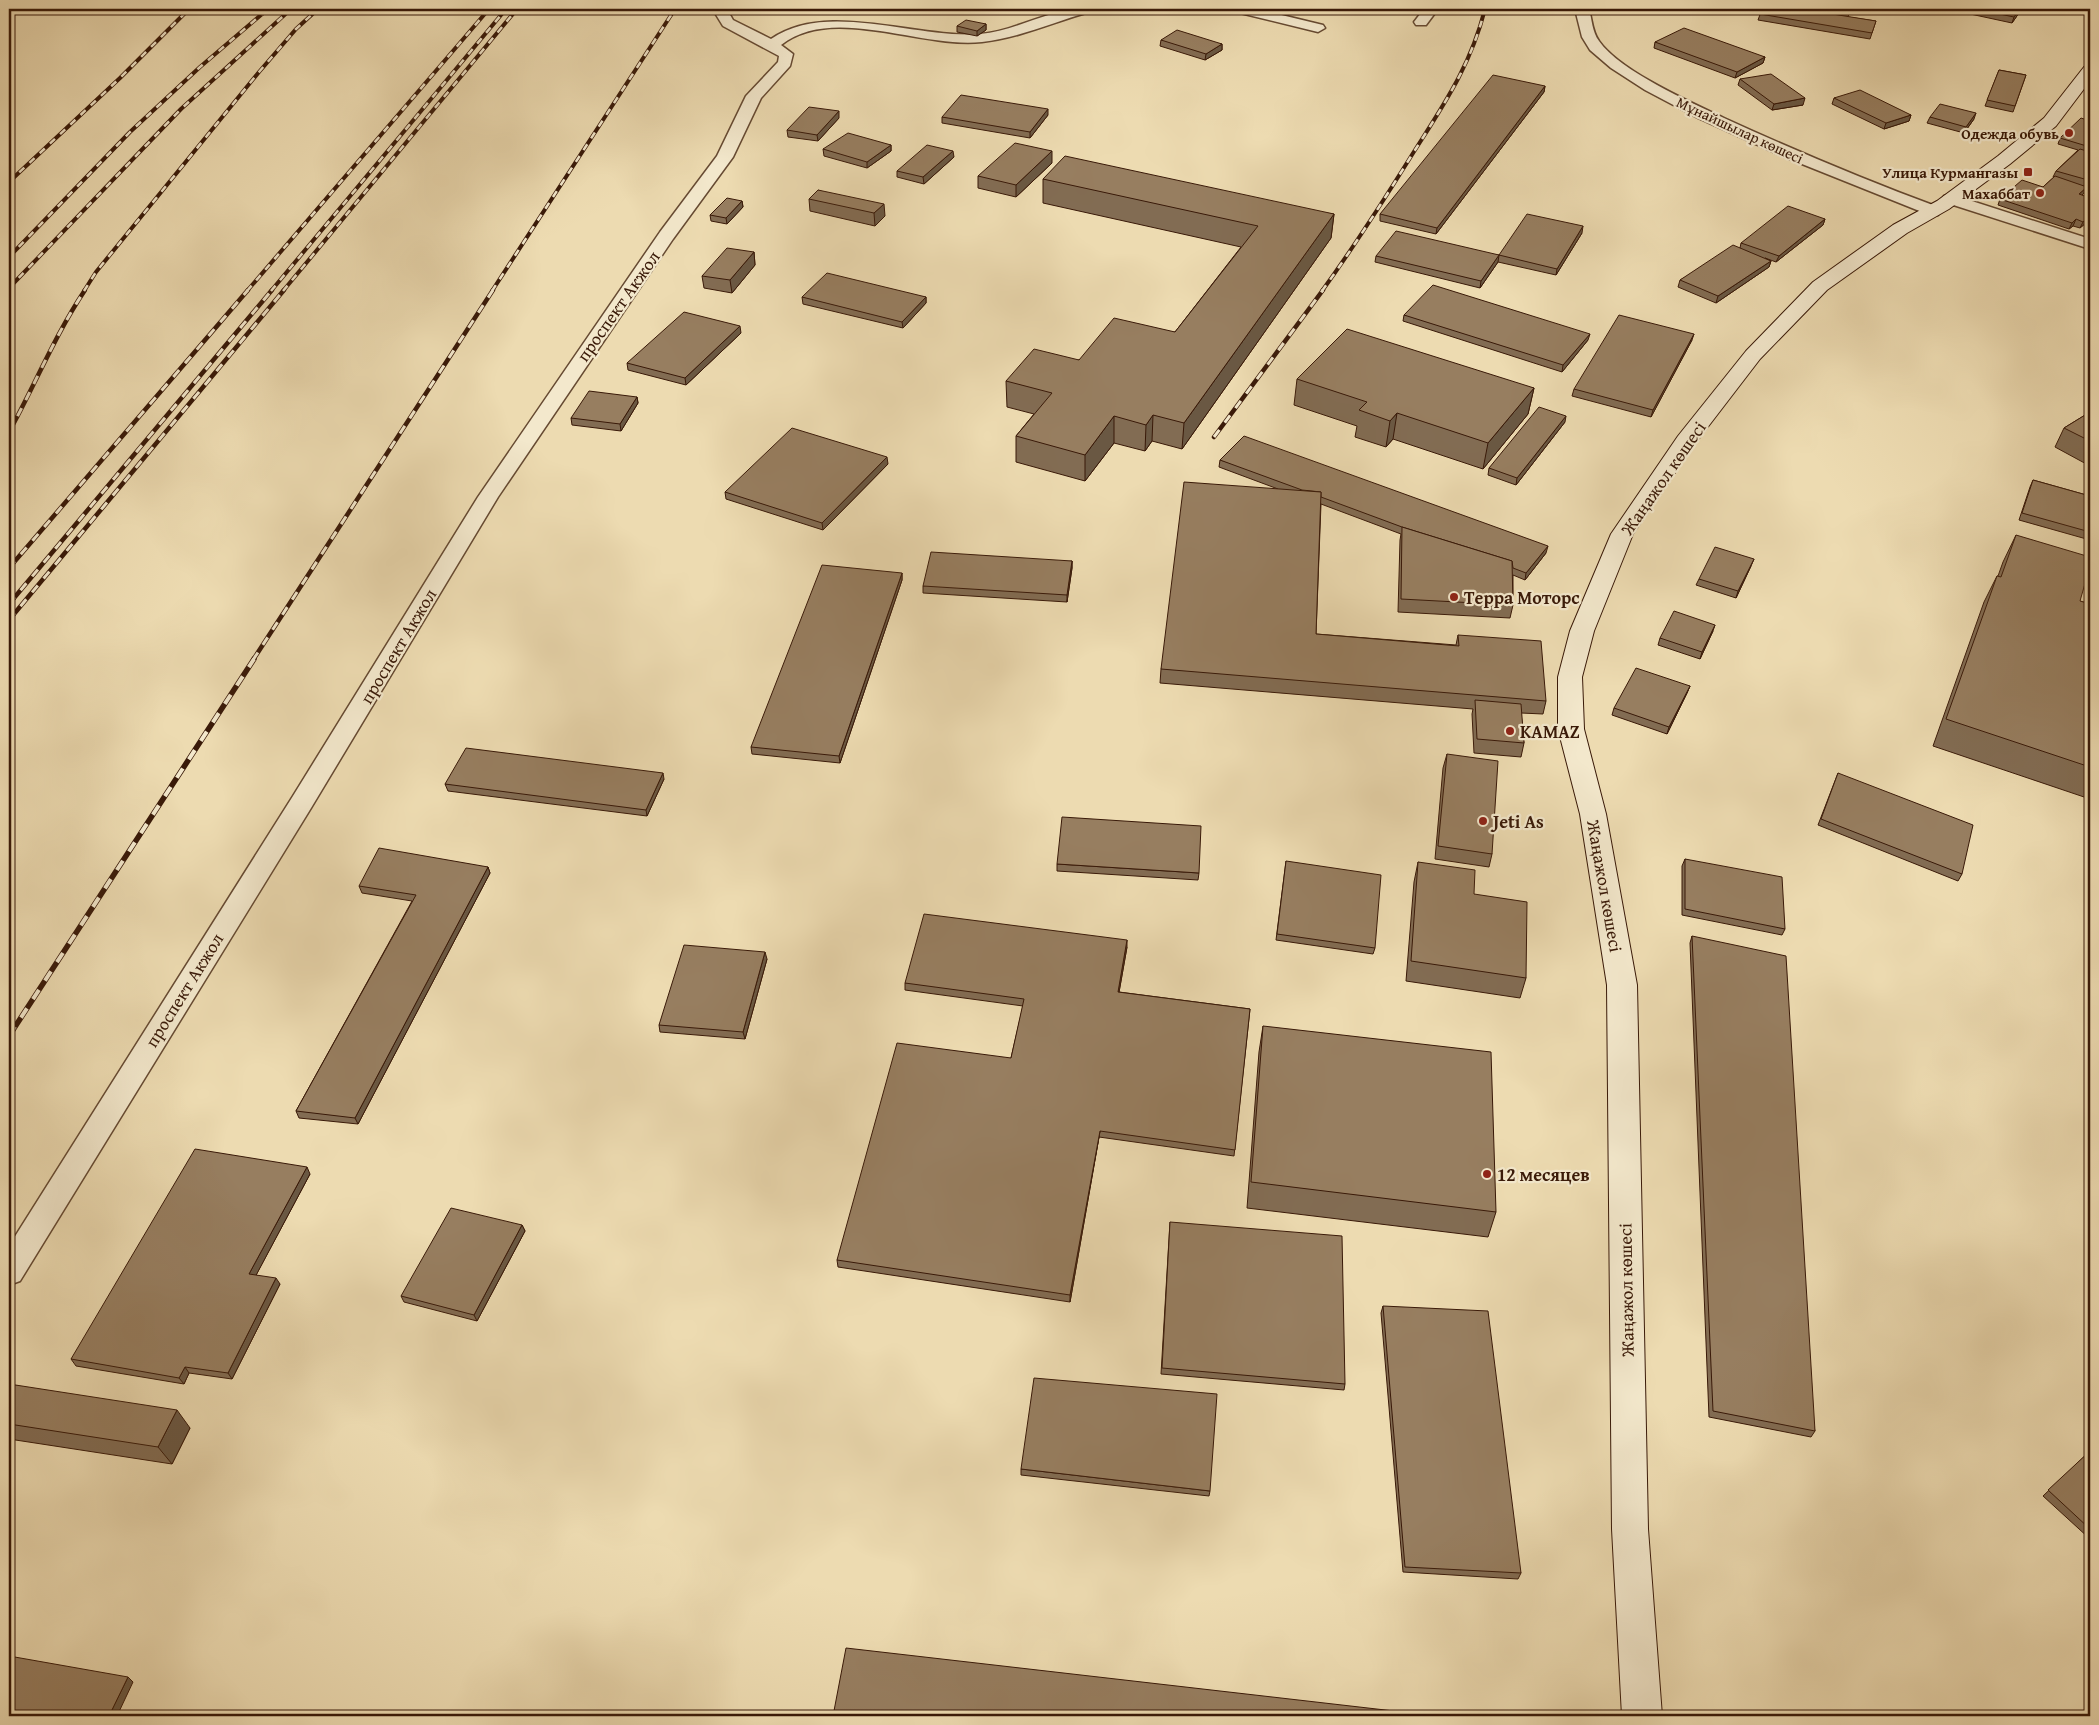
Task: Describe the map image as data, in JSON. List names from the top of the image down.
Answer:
{
  "streets": {
    "main road": ["Жаңажол көшесі"],
    "street": ["Мұнайшылар көшесі", "проспект Акжол"]
  },
  "crossings": [
    ["Мұнайшылар көшесі", "Жаңажол көшесі"]
  ],
  "places": {
    "other": [
      "Одежда обувь",
      "Махаббат",
      "Терра Моторс",
      "KAMAZ",
      "Jeti As",
      "12 месяцев"
    ],
    "transit": ["Улица Курмангазы"]
  }
}
